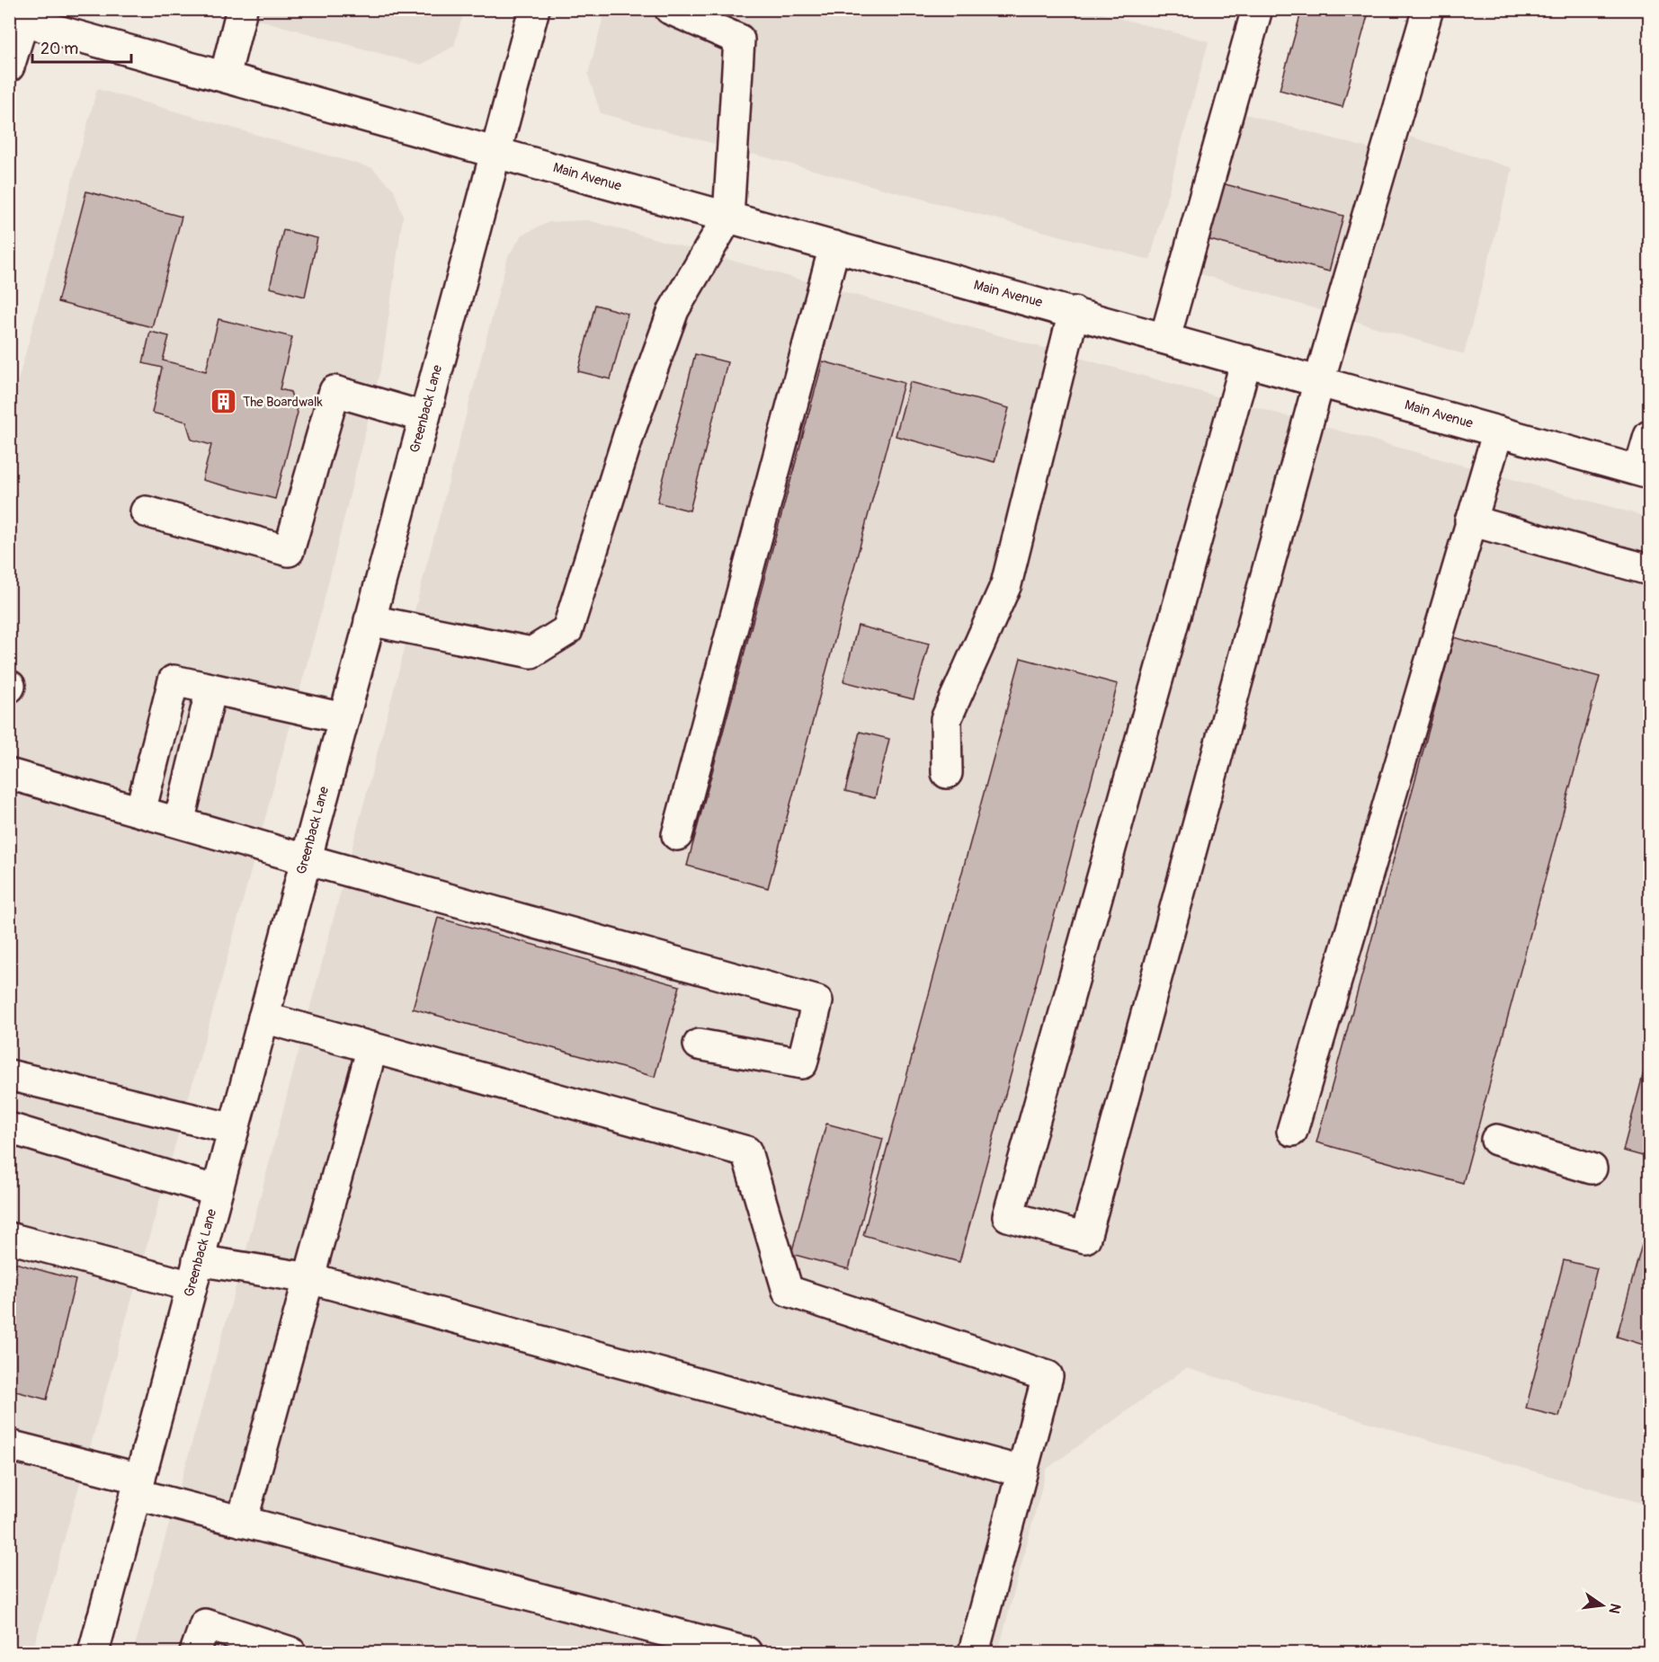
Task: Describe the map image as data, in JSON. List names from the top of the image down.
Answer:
{
  "streets": {
    "street": ["Main Avenue", "Greenback Lane"]
  },
  "crossings": [
    ["Main Avenue", "Greenback Lane"]
  ],
  "places": {
    "building": ["The Boardwalk"]
  },
  "scale_bar": "20 m",
  "north": "right"
}
